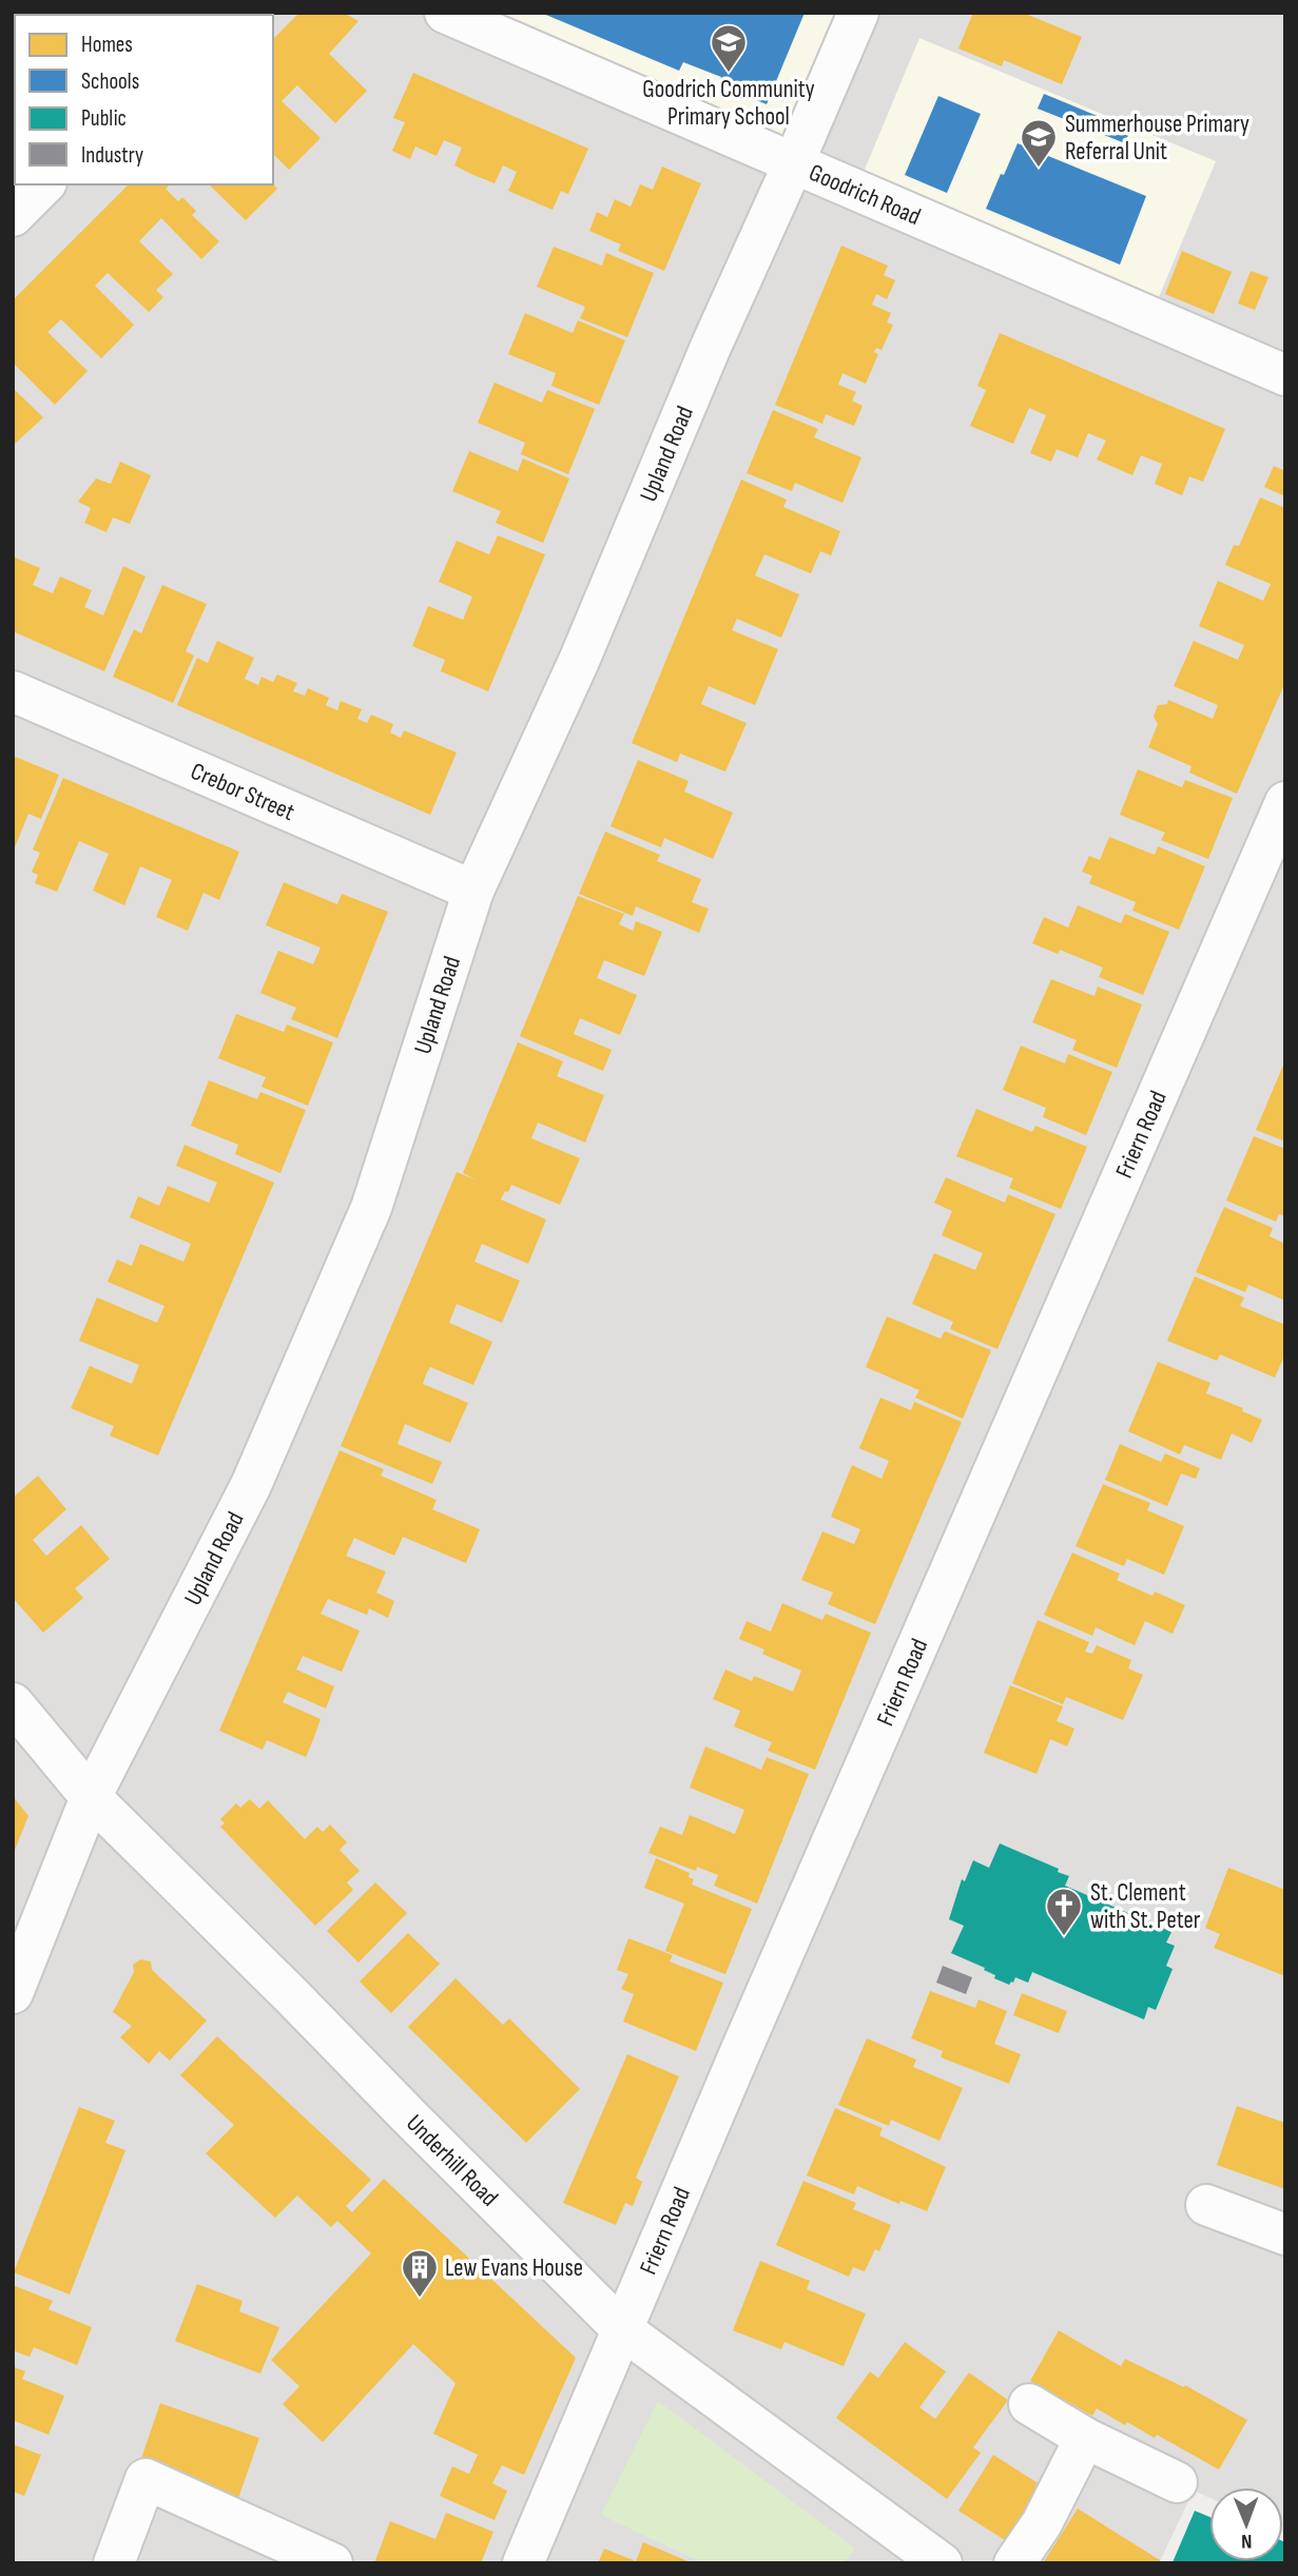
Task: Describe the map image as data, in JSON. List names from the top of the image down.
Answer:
{
  "streets": {
    "street": [
      "Goodrich Road",
      "Upland Road",
      "Crebor Street",
      "Friern Road",
      "Underhill Road"
    ]
  },
  "crossings": [
    ["Goodrich Road", "Upland Road"],
    ["Upland Road", "Crebor Street"],
    ["Upland Road", "Underhill Road"],
    ["Friern Road", "Underhill Road"]
  ],
  "places": {
    "school or university": ["Goodrich Community Primary School", "Summerhouse Primary Referral Unit"],
    "church": ["St. Clement with St. Peter"],
    "building": ["Lew Evans House"]
  },
  "legend": [
    "Homes",
    "Schools",
    "Public",
    "Industry"
  ],
  "north": "bottom"
}
